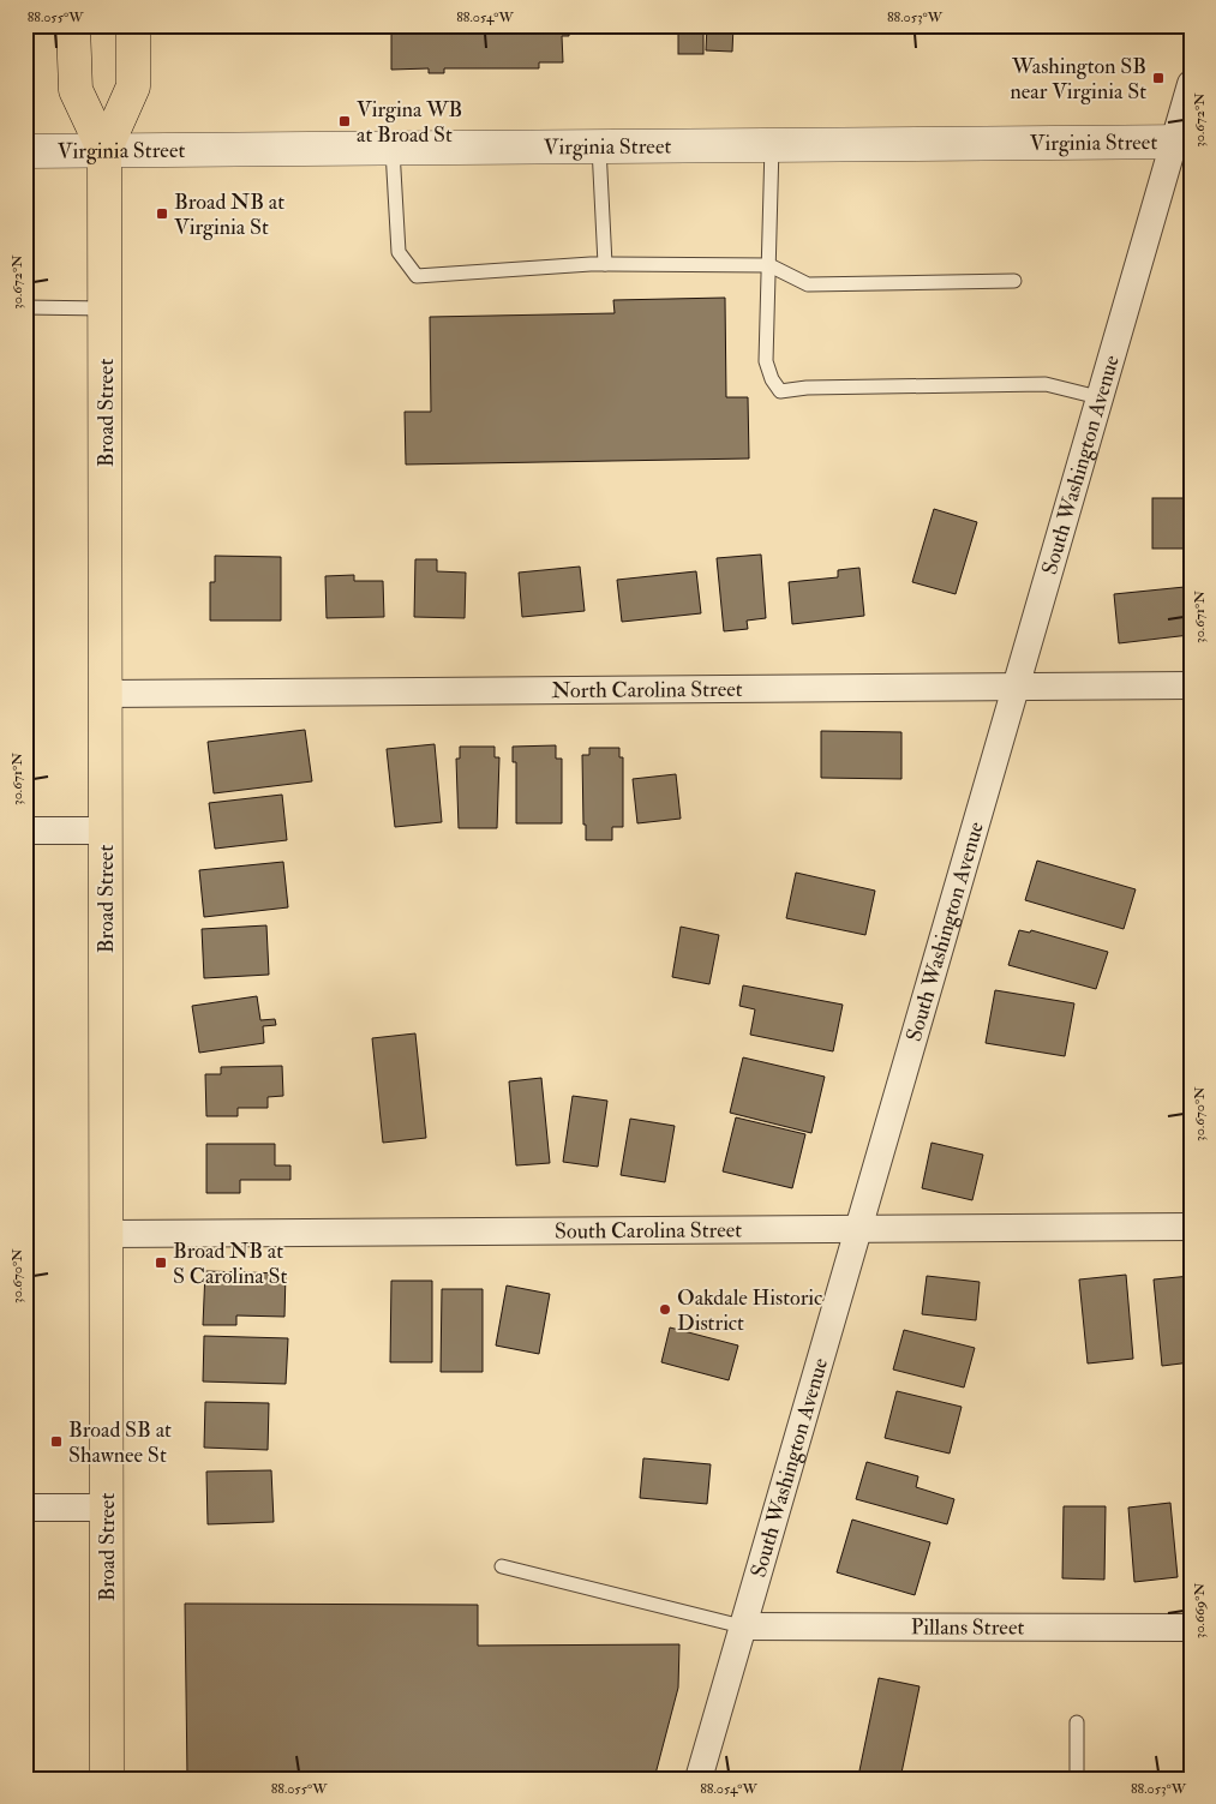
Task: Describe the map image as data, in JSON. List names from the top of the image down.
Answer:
{
  "streets": {
    "main road": ["Broad Street"],
    "street": [
      "Virginia Street",
      "South Washington Avenue",
      "North Carolina Street",
      "South Carolina Street",
      "Pillans Street"
    ]
  },
  "crossings": [
    ["Virginia Street", "Broad Street"],
    ["Virginia Street", "South Washington Avenue"],
    ["Broad Street", "North Carolina Street"],
    ["Broad Street", "South Carolina Street"],
    ["South Washington Avenue", "North Carolina Street"],
    ["South Washington Avenue", "South Carolina Street"],
    ["South Washington Avenue", "Pillans Street"]
  ],
  "places": {
    "transit": [
      "Washington SB near Virginia St",
      "Virgina WB at Broad St",
      "Broad NB at Virginia St",
      "Broad NB at S Carolina St",
      "Broad SB at Shawnee St"
    ],
    "other": ["Oakdale Historic District"]
  },
  "coordinates": [
    "88.055°W",
    "88.054°W",
    "88.053°W",
    "30.672°N",
    "30.671°N",
    "30.670°N",
    "30.669°N"
  ]
}
